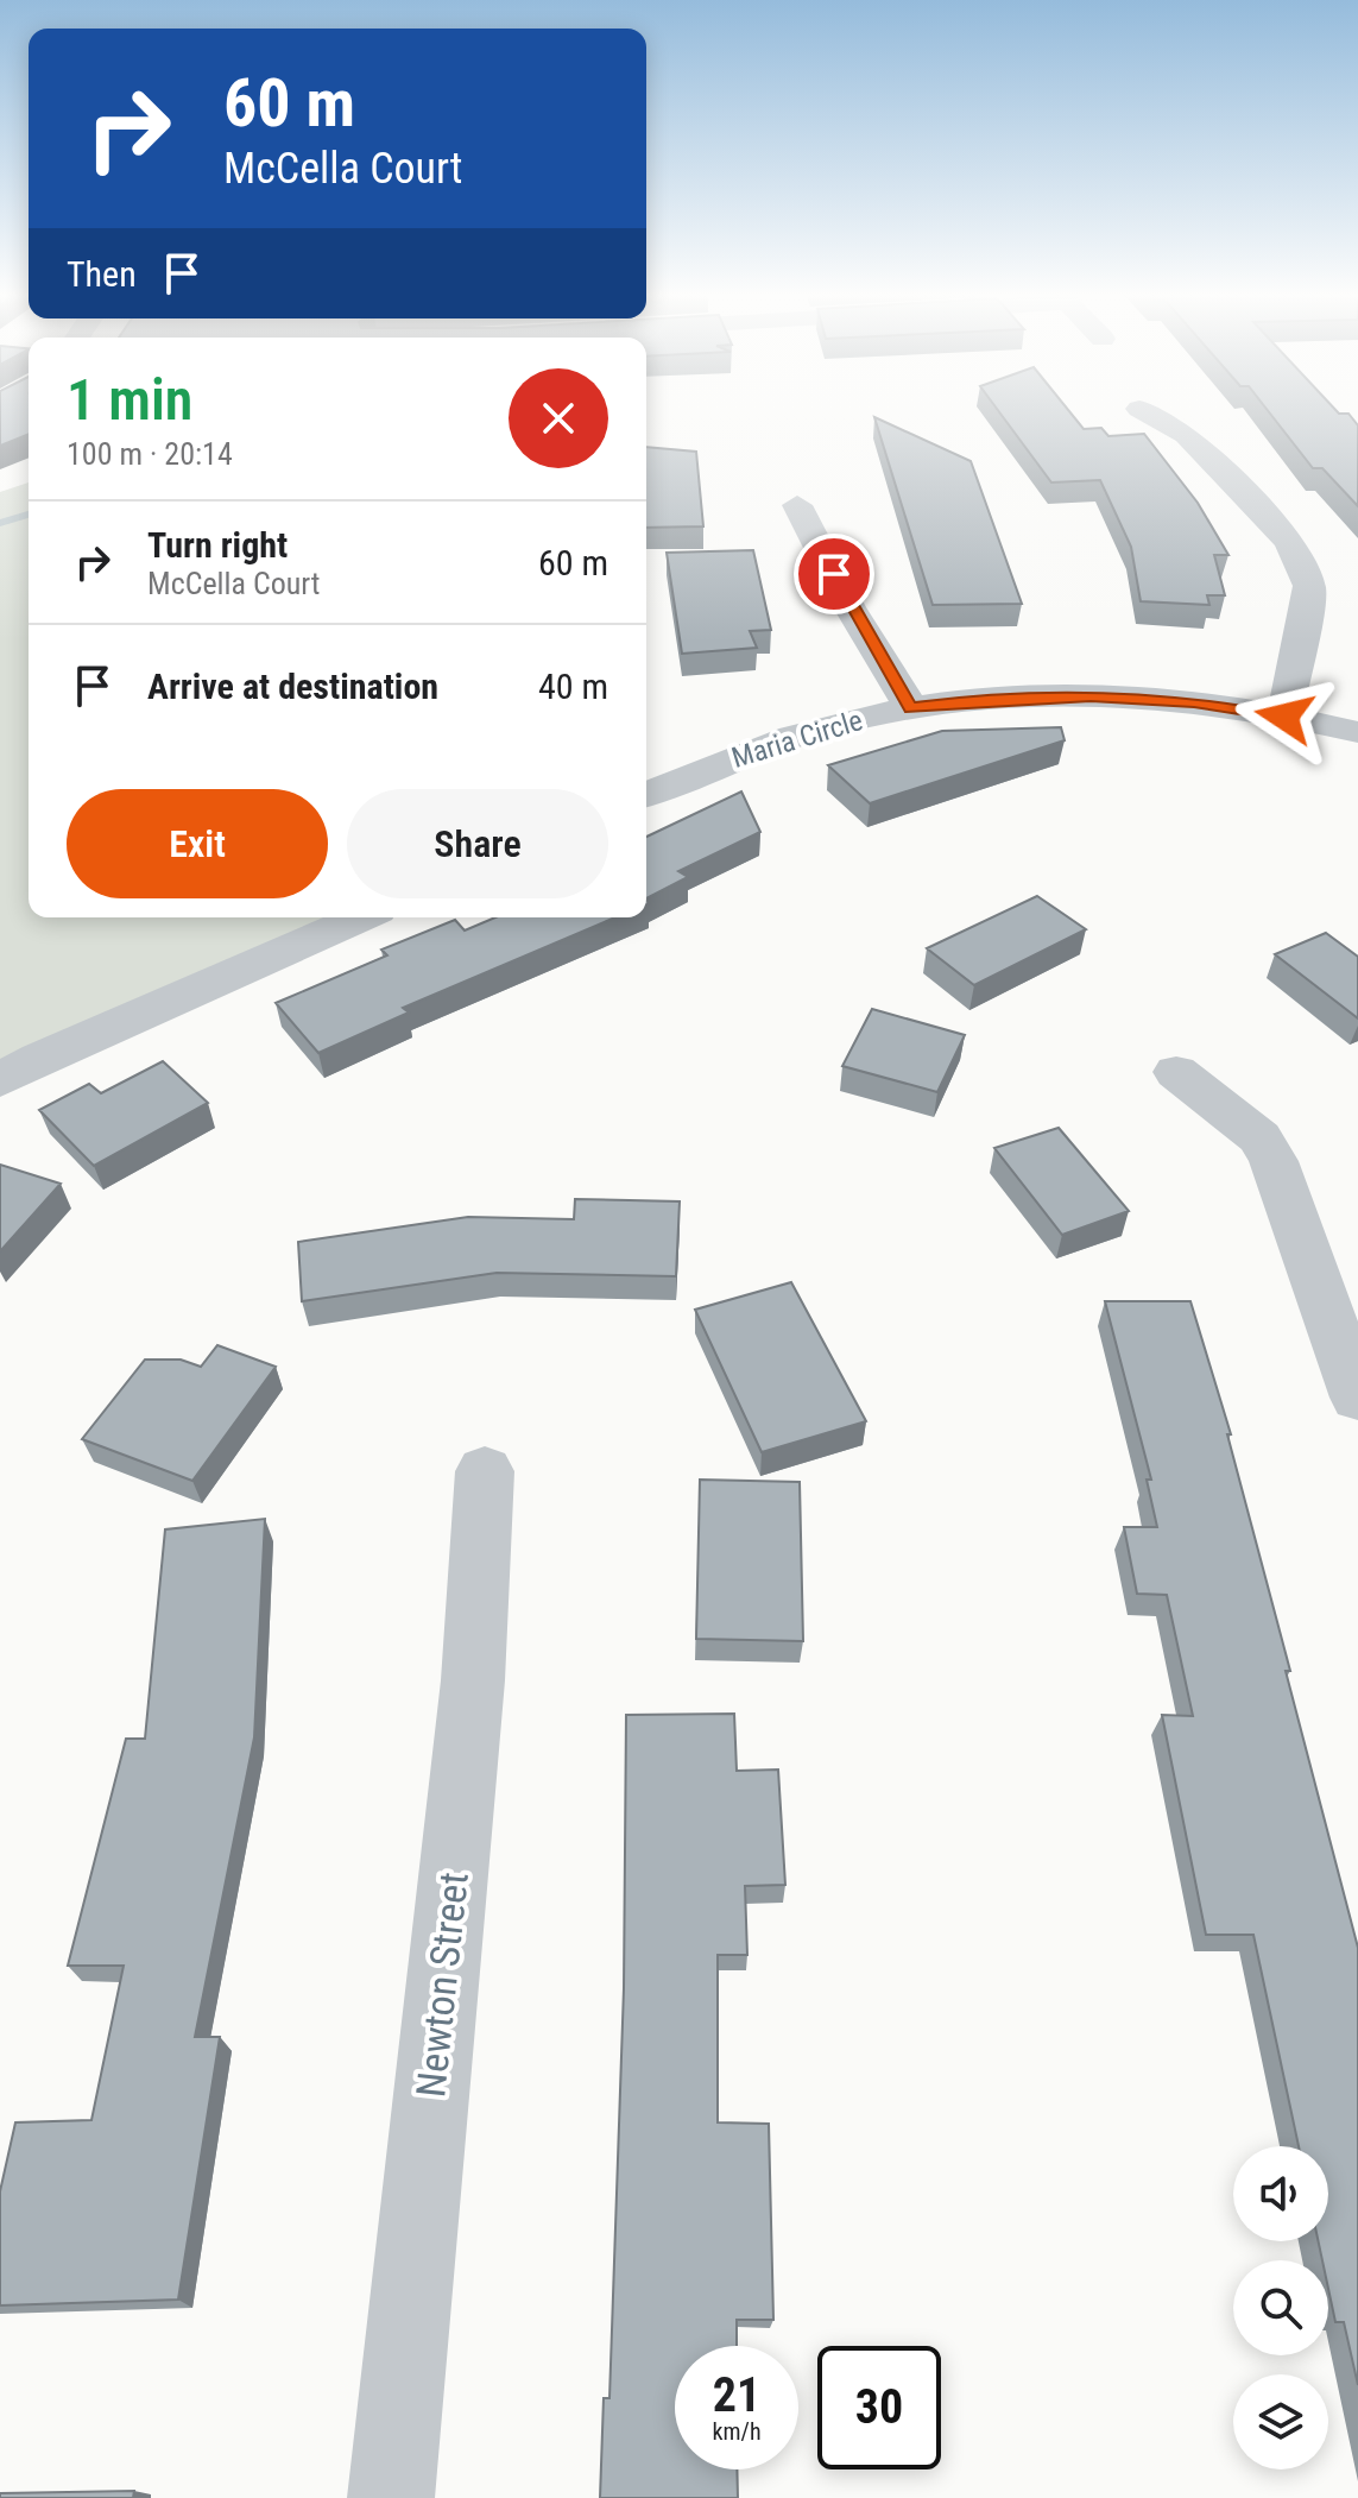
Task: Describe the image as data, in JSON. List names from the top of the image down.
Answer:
{
  "streets": {
    "street": ["Maria Circle", "Newton Street"]
  },
  "page": {
    "turn": ["60 m", "McCella Court"],
    "then": "Then",
    "heading": ["1 min", "100 m · 20:14"],
    "list": [
      {
        "name": "Turn right",
        "note": "McCella Court",
        "value": "60 m"
      },
      {
        "name": "Arrive at destination",
        "value": "40 m"
      }
    ],
    "buttons": ["Exit", "Share"],
    "speed": "21 km/h",
    "limit": "30"
  }
}
